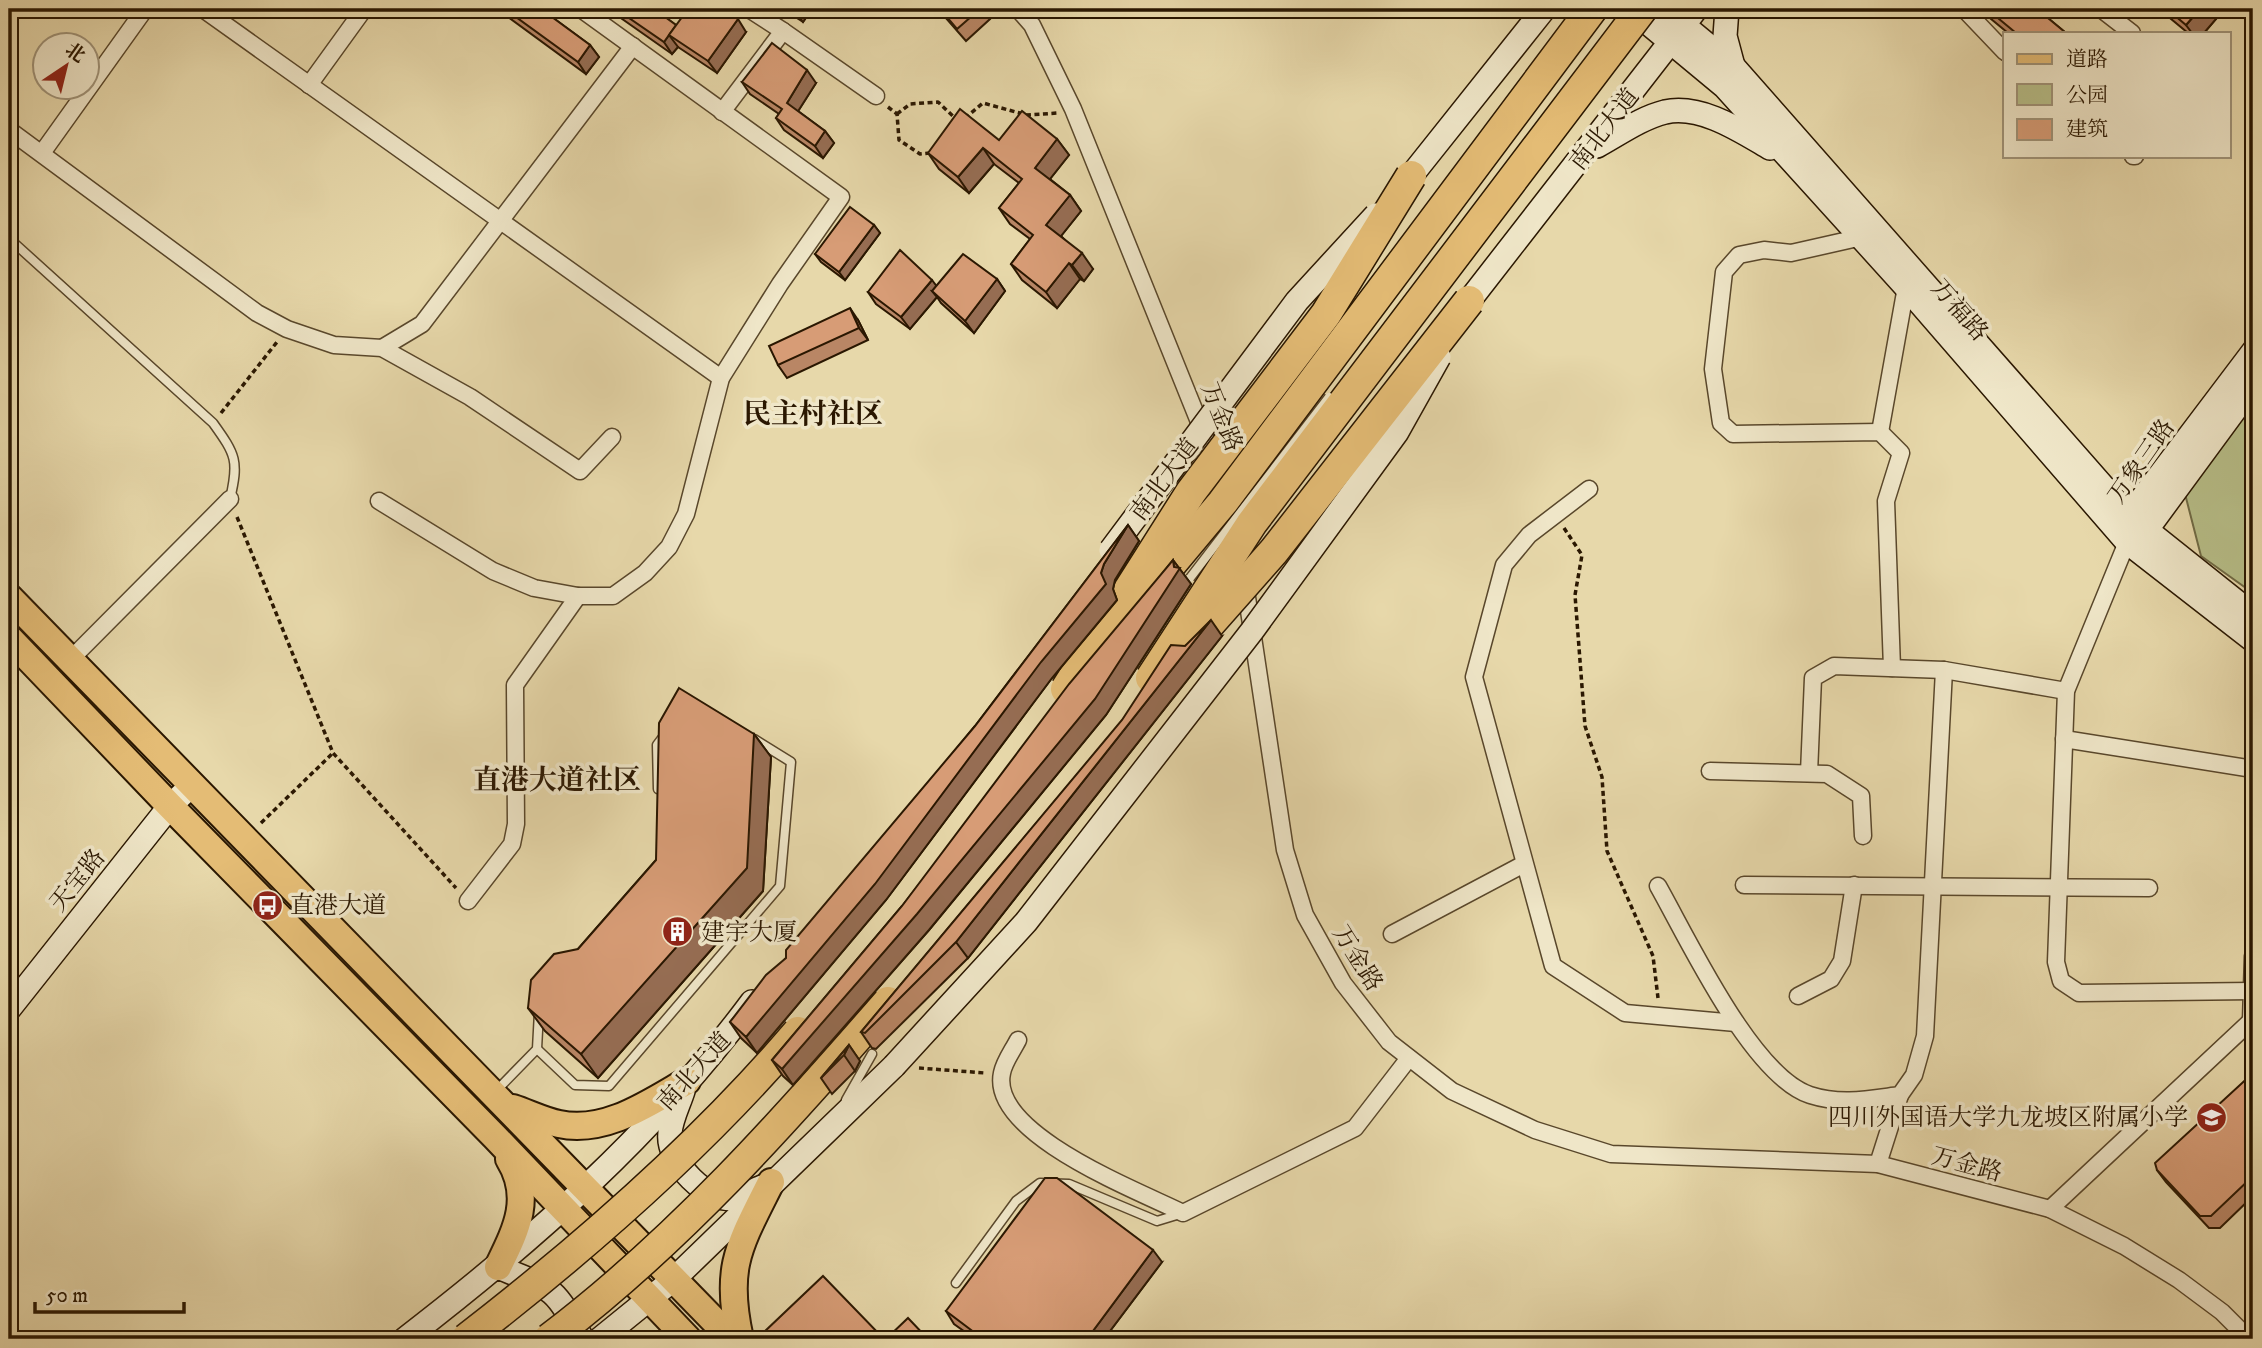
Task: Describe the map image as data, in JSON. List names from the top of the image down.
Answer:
{
  "streets": {
    "highway": ["南北大道"],
    "main road": ["万福路", "万象三路", "天宝路"],
    "street": ["万金路"]
  },
  "crossings": [
    ["南北大道", "万福路"],
    ["万福路", "万象三路"]
  ],
  "districts": ["民主村社区", "直港大道社区"],
  "places": {
    "bus stop": ["直港大道"],
    "building": ["建宇大厦"],
    "school or university": ["四川外国语大学九龙坡区附属小学"]
  },
  "legend": ["道路", "公园", "建筑"],
  "scale_bar": "50 m",
  "north": "top right"
}
